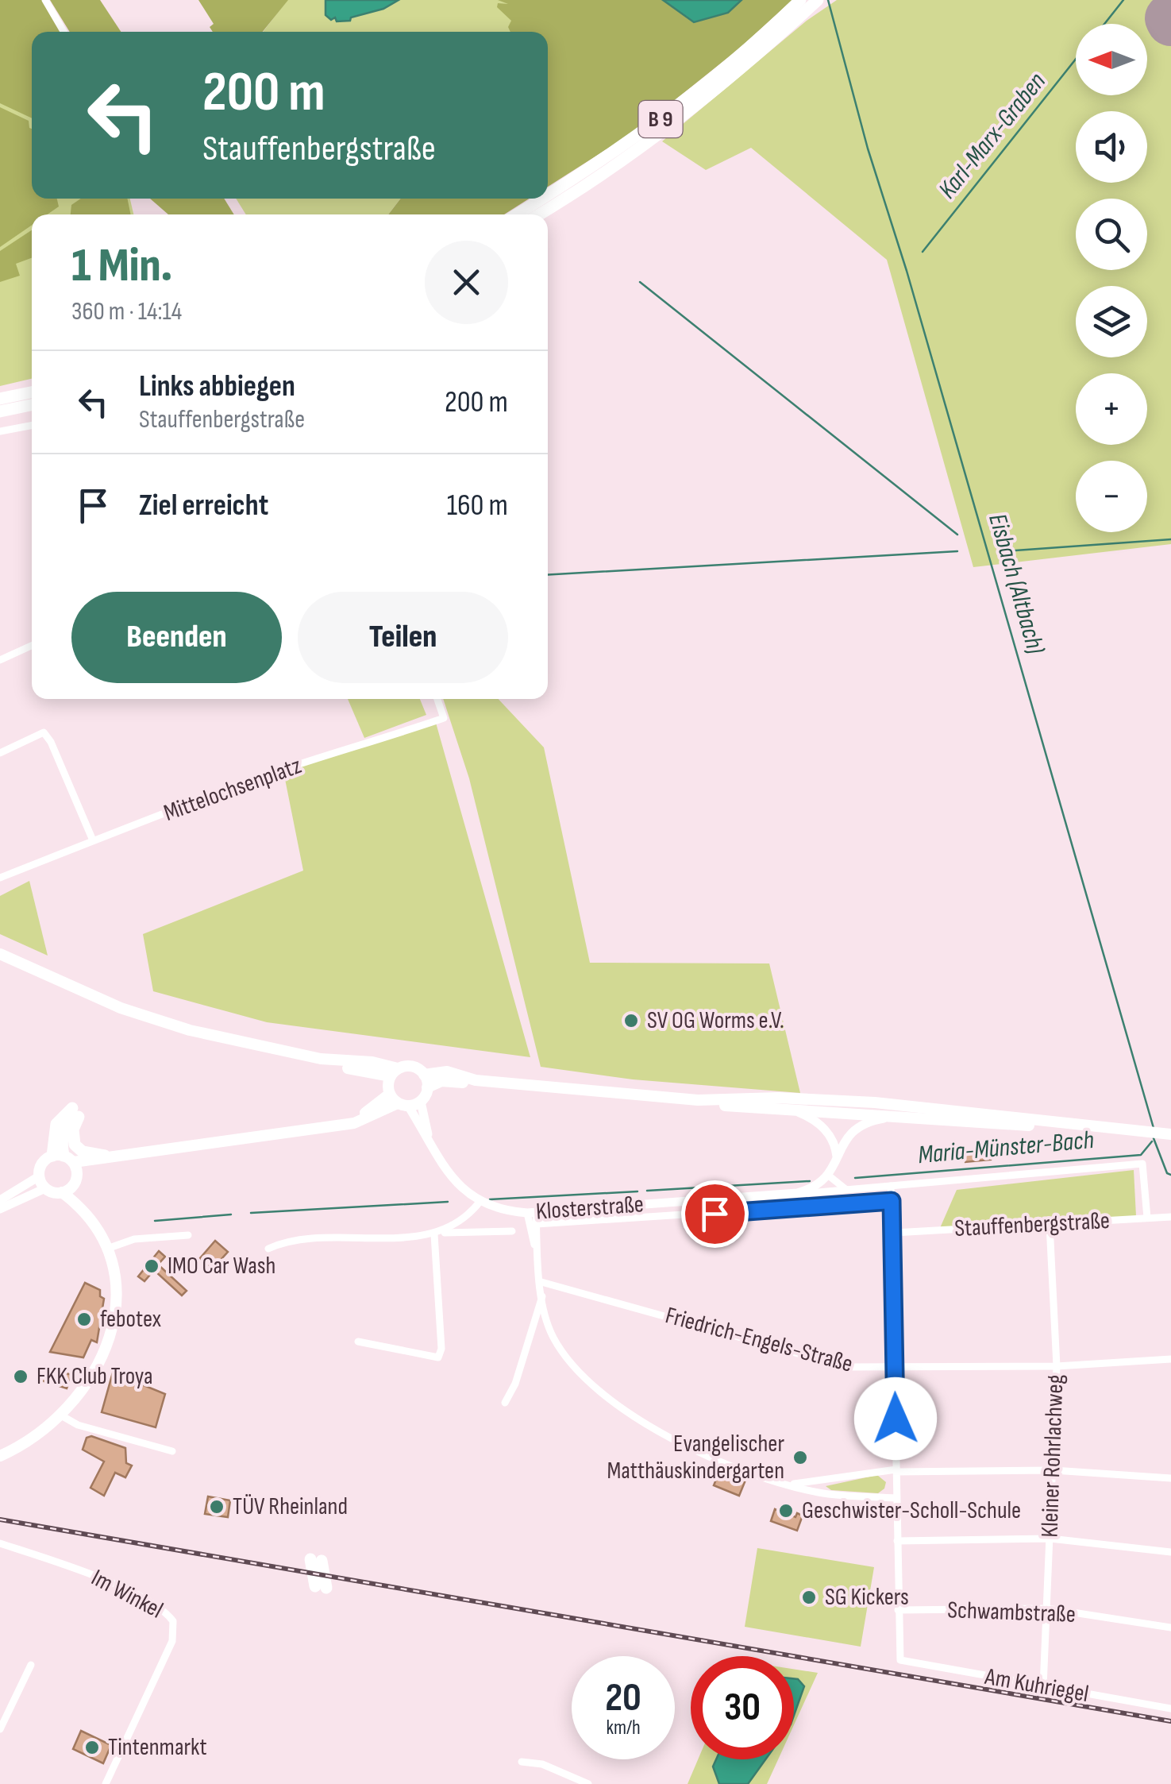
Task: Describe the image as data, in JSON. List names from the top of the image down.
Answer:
{
  "streets": {
    "highway": ["B 9"],
    "main road": ["Klosterstraße"],
    "street": [
      "Mittelochsenplatz",
      "Stauffenbergstraße",
      "Friedrich-Engels-Straße",
      "Kleiner Rohrlachweg",
      "Im Winkel",
      "Schwambstraße",
      "Am Kuhriegel"
    ]
  },
  "crossings": [
    ["Klosterstraße", "Stauffenbergstraße"],
    ["Stauffenbergstraße", "Kleiner Rohrlachweg"],
    ["Friedrich-Engels-Straße", "Kleiner Rohrlachweg"],
    ["Kleiner Rohrlachweg", "Schwambstraße"],
    ["Kleiner Rohrlachweg", "Am Kuhriegel"],
    ["Schwambstraße", "Am Kuhriegel"]
  ],
  "water": ["Karl-Marx-Graben", "Eisbach (Altbach)", "Maria-Münster-Bach"],
  "places": [
    "SV OG Worms e.V.",
    "IMO Car Wash",
    "febotex",
    "FKK Club Troya",
    "Evangelischer Matthäuskindergarten",
    "TÜV Rheinland",
    "Geschwister-Scholl-Schule",
    "SG Kickers",
    "Tintenmarkt"
  ],
  "north": "left",
  "page": {
    "map_buttons": ["+", "−"],
    "turn": ["200 m", "Stauffenbergstraße"],
    "heading": ["1 Min.", "360 m · 14:14"],
    "list": [
      {
        "name": "Links abbiegen",
        "note": "Stauffenbergstraße",
        "value": "200 m"
      },
      {
        "name": "Ziel erreicht",
        "value": "160 m"
      }
    ],
    "buttons": ["Beenden", "Teilen"],
    "speed": "20 km/h",
    "limit": "30"
  }
}
